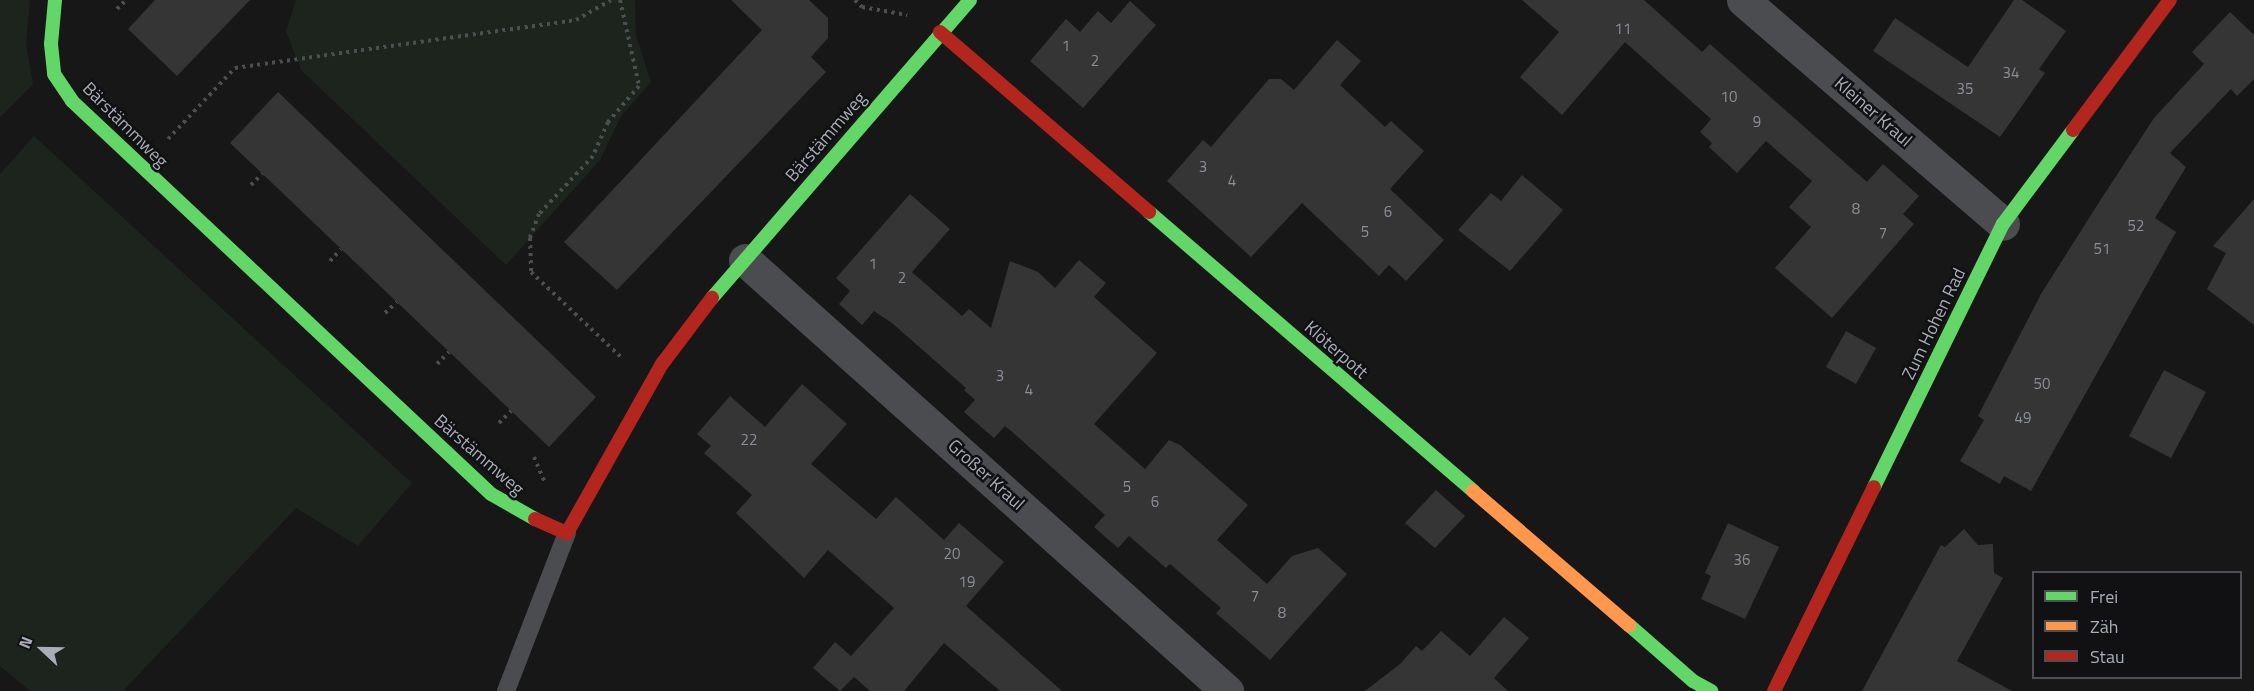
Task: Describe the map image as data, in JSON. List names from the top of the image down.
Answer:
{
  "streets": {
    "street": [
      "Kleiner Kraul",
      "Bärstämmweg",
      "Zum Hohen Rad",
      "Klöterpott",
      "Großer Kraul"
    ]
  },
  "crossings": [
    ["Kleiner Kraul", "Zum Hohen Rad"],
    ["Bärstämmweg", "Klöterpott"],
    ["Bärstämmweg", "Großer Kraul"]
  ],
  "house_numbers": [
    "11",
    "1",
    "2",
    "34",
    "35",
    "10",
    "9",
    "3",
    "4",
    "8",
    "6",
    "52",
    "5",
    "7",
    "51",
    "1",
    "2",
    "3",
    "50",
    "4",
    "49",
    "22",
    "5",
    "6",
    "20",
    "36",
    "19",
    "7",
    "8"
  ],
  "legend": ["Frei", "Zäh", "Stau"],
  "north": "left"
}
